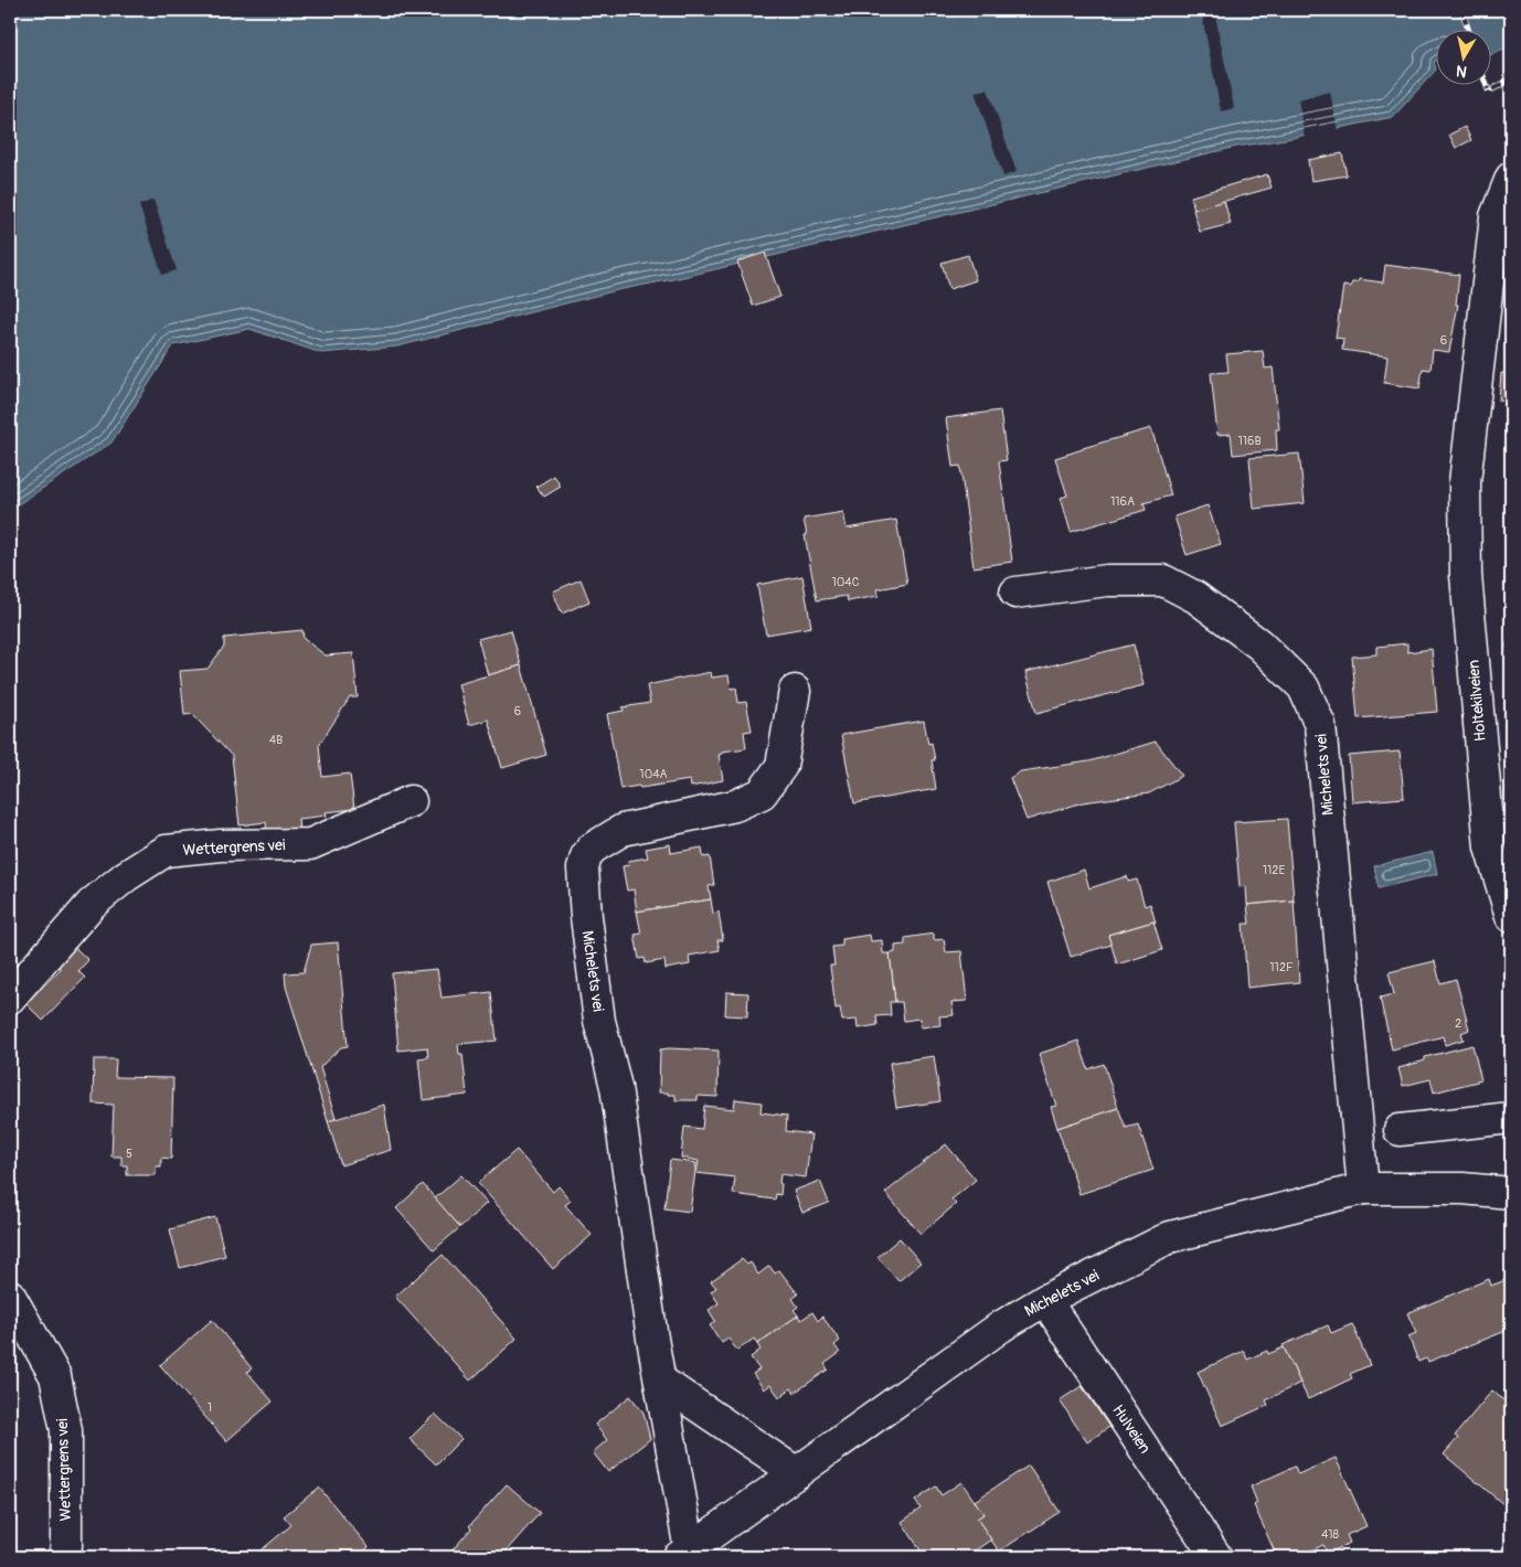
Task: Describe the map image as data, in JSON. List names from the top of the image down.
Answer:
{
  "streets": {
    "street": [
      "Holtekilveien",
      "Michelets vei",
      "Wettergrens vei",
      "Hulveien"
    ]
  },
  "crossings": [
    ["Michelets vei", "Hulveien"]
  ],
  "house_numbers": [
    "6",
    "116B",
    "116A",
    "104C",
    "6",
    "4B",
    "104A",
    "112E",
    "112F",
    "2",
    "5",
    "1",
    "418"
  ],
  "north": "bottom"
}
